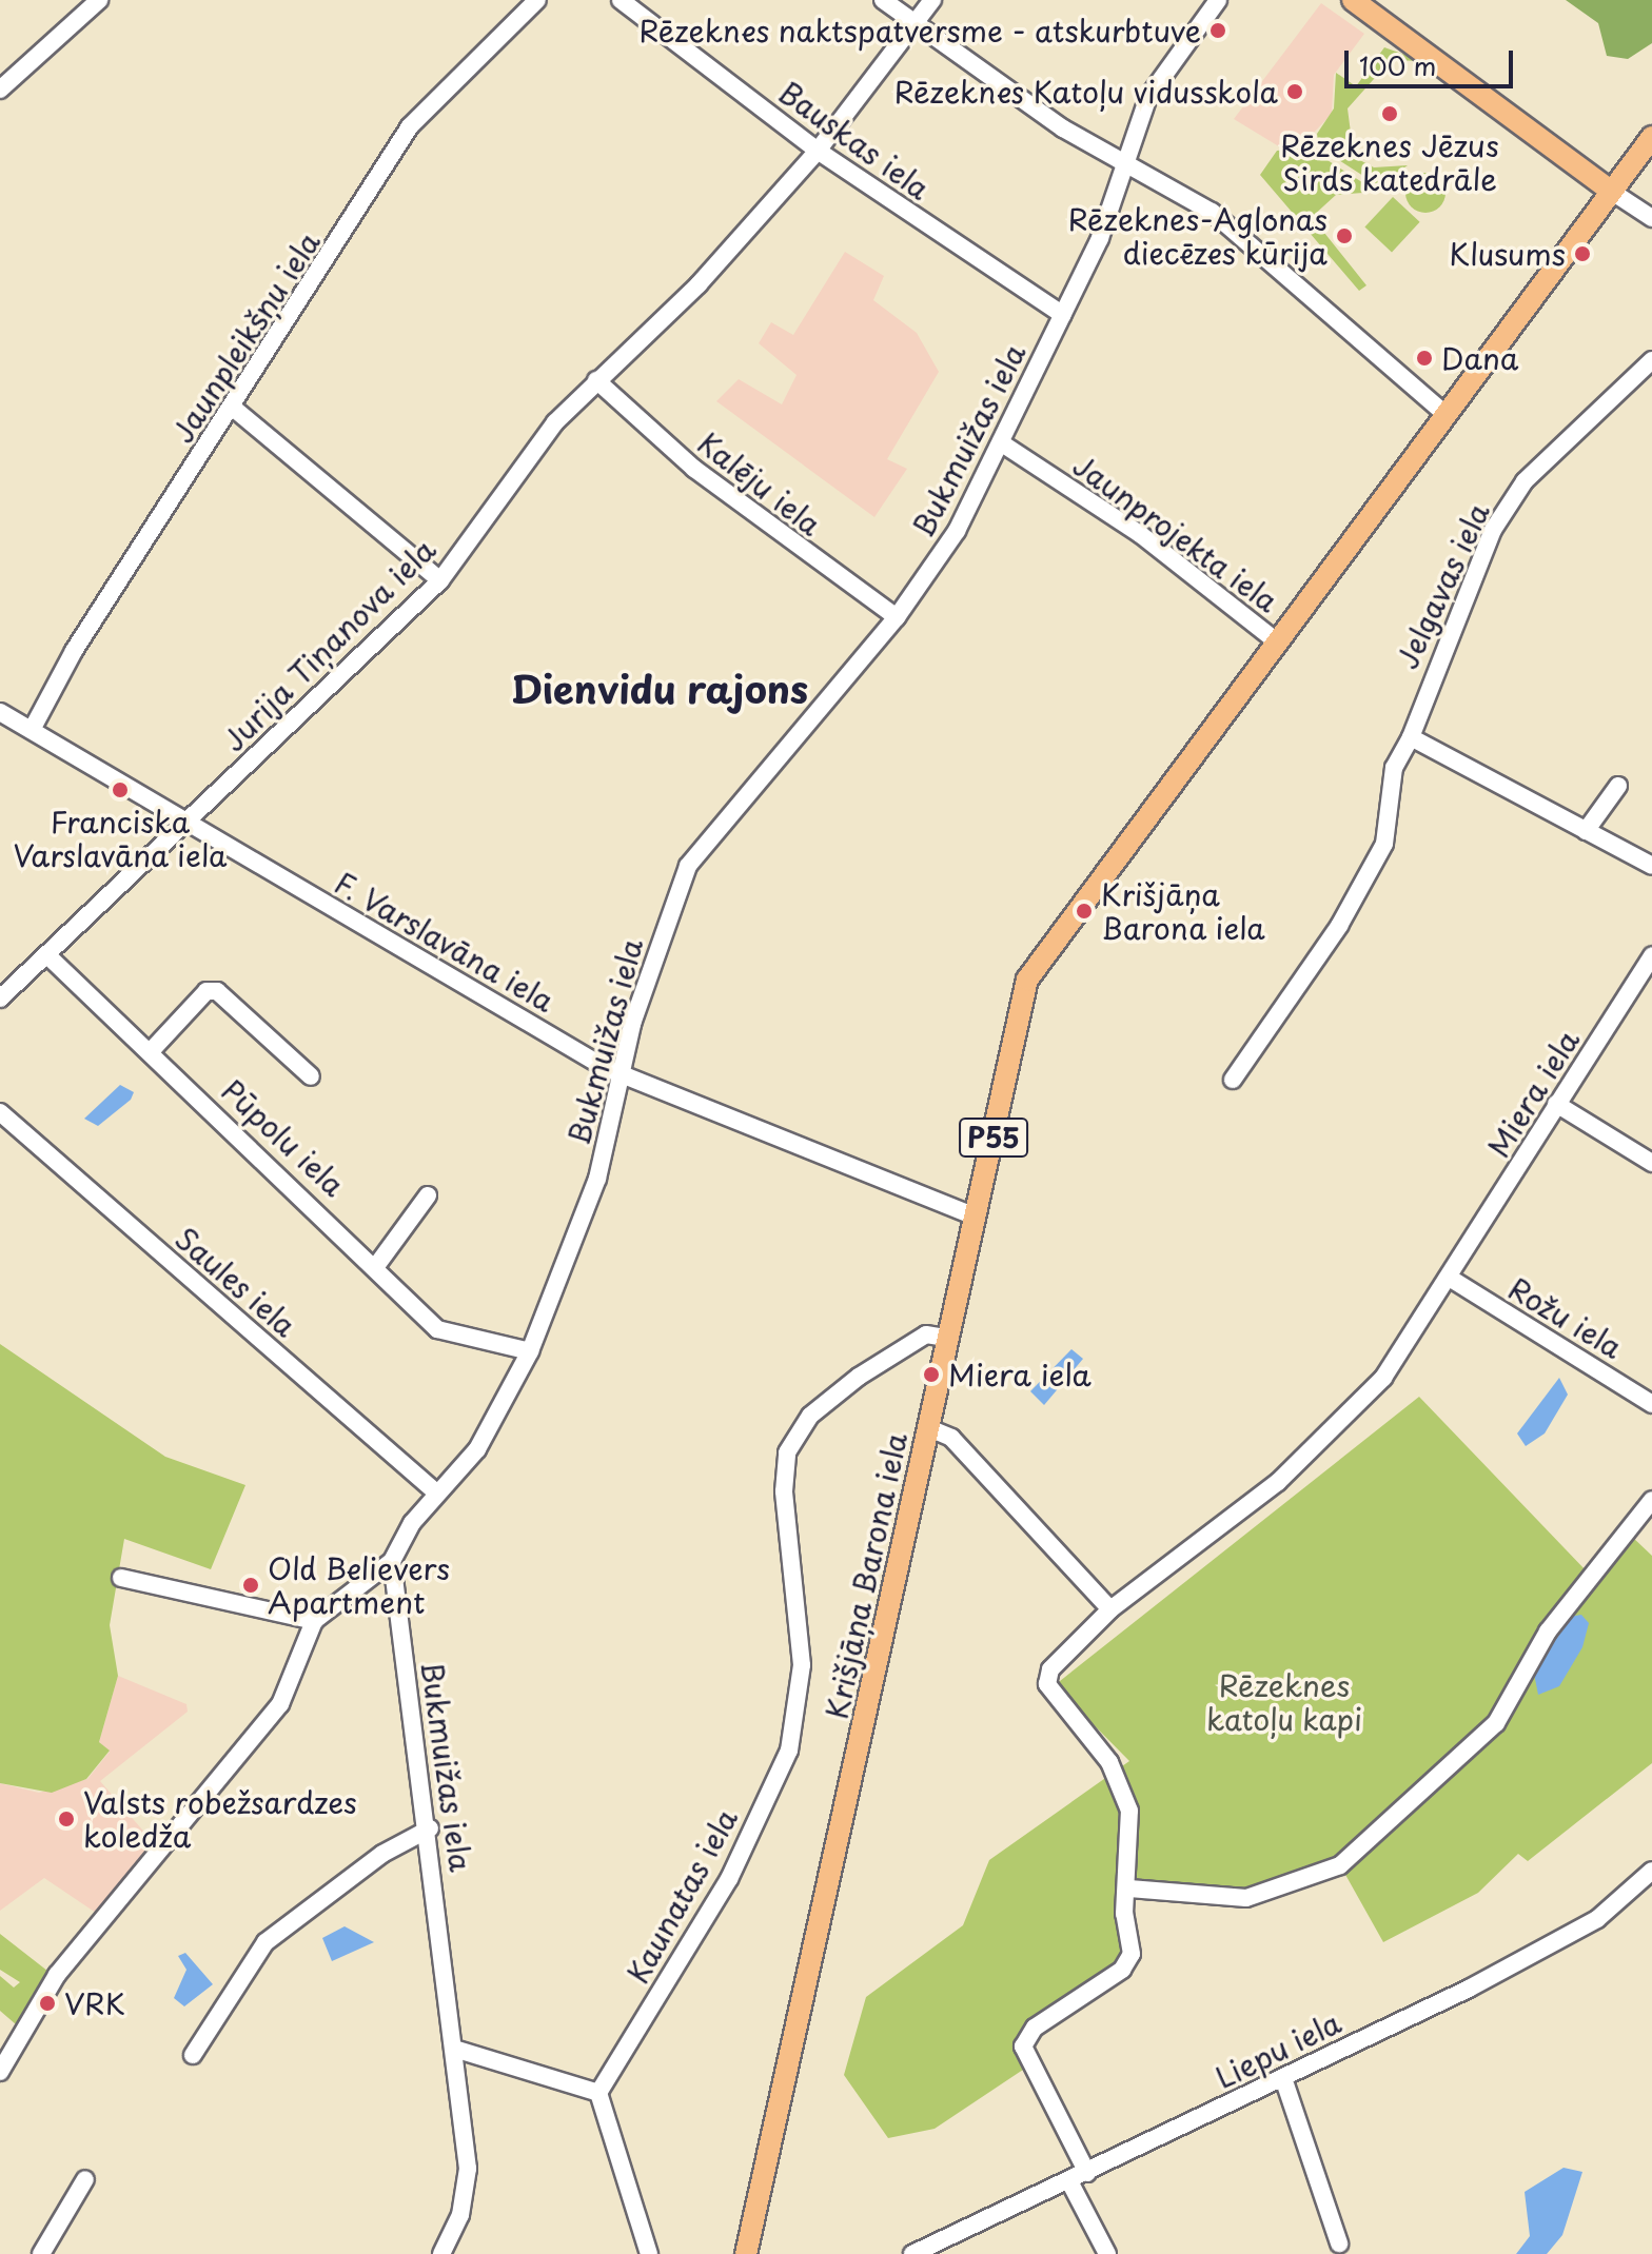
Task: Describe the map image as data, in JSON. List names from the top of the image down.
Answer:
{
  "streets": {
    "main road": ["P55", "Krišjāņa Barona iela"],
    "street": [
      "Bauskas iela",
      "Jaunpleikšņu iela",
      "Bukmuižas iela",
      "Kalēju iela",
      "Jaunprojekta iela",
      "Jelgavas iela",
      "Jurija Tiņanova iela",
      "F. Varslavāna iela",
      "Miera iela",
      "Pūpolu iela",
      "Saules iela",
      "Rožu iela",
      "Kaunatas iela",
      "Liepu iela"
    ]
  },
  "crossings": [
    ["Bauskas iela", "Bukmuižas iela"],
    ["Bauskas iela", "Jurija Tiņanova iela"],
    ["Jaunpleikšņu iela", "F. Varslavāna iela"],
    ["Bukmuižas iela", "Kalēju iela"],
    ["Bukmuižas iela", "Jaunprojekta iela"],
    ["Bukmuižas iela", "F. Varslavāna iela"],
    ["Bukmuižas iela", "Pūpolu iela"],
    ["Bukmuižas iela", "Saules iela"],
    ["Kalēju iela", "Jurija Tiņanova iela"],
    ["Jaunprojekta iela", "Krišjāņa Barona iela"],
    ["Jurija Tiņanova iela", "F. Varslavāna iela"],
    ["Jurija Tiņanova iela", "Pūpolu iela"],
    ["F. Varslavāna iela", "Krišjāņa Barona iela"],
    ["Miera iela", "Rožu iela"],
    ["Miera iela", "Liepu iela"],
    ["Krišjāņa Barona iela", "Kaunatas iela"]
  ],
  "districts": ["Dienvidu rajons"],
  "parks": ["Rēzeknes katoļu kapi"],
  "places": [
    "Rēzeknes naktspatversme - atskurbtuve",
    "Rēzeknes Katoļu vidusskola",
    "Rēzeknes Jēzus Sirds katedrāle",
    "Rēzeknes-Aglonas diecēzes kūrija",
    "Klusums",
    "Dana",
    "Franciska Varslavāna iela",
    "Krišjāņa Barona iela",
    "Miera iela",
    "Old Believers Apartment",
    "Valsts robežsardzes koledža",
    "VRK"
  ],
  "scale_bar": "100 m"
}
